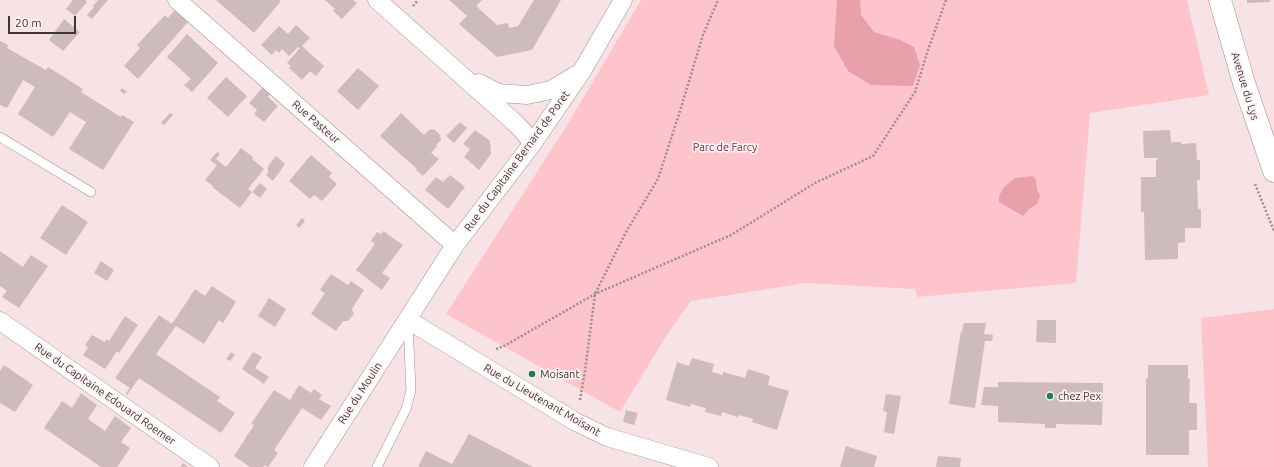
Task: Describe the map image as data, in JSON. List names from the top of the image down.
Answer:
{
  "streets": {
    "main road": ["Avenue du Lys"],
    "street": [
      "Rue Pasteur",
      "Rue du Capitaine Bernard de Poret",
      "Rue du Moulin",
      "Rue du Capitaine Edouard Roemer",
      "Rue du Lieutenant Moisant"
    ]
  },
  "crossings": [
    ["Rue Pasteur", "Rue du Capitaine Bernard de Poret"],
    ["Rue du Capitaine Bernard de Poret", "Rue du Moulin"],
    ["Rue du Capitaine Bernard de Poret", "Rue du Lieutenant Moisant"],
    ["Rue du Moulin", "Rue du Lieutenant Moisant"]
  ],
  "parks": ["Parc de Farcy"],
  "places": ["Moisant", "chez Pex"],
  "scale_bar": "20 m"
}
